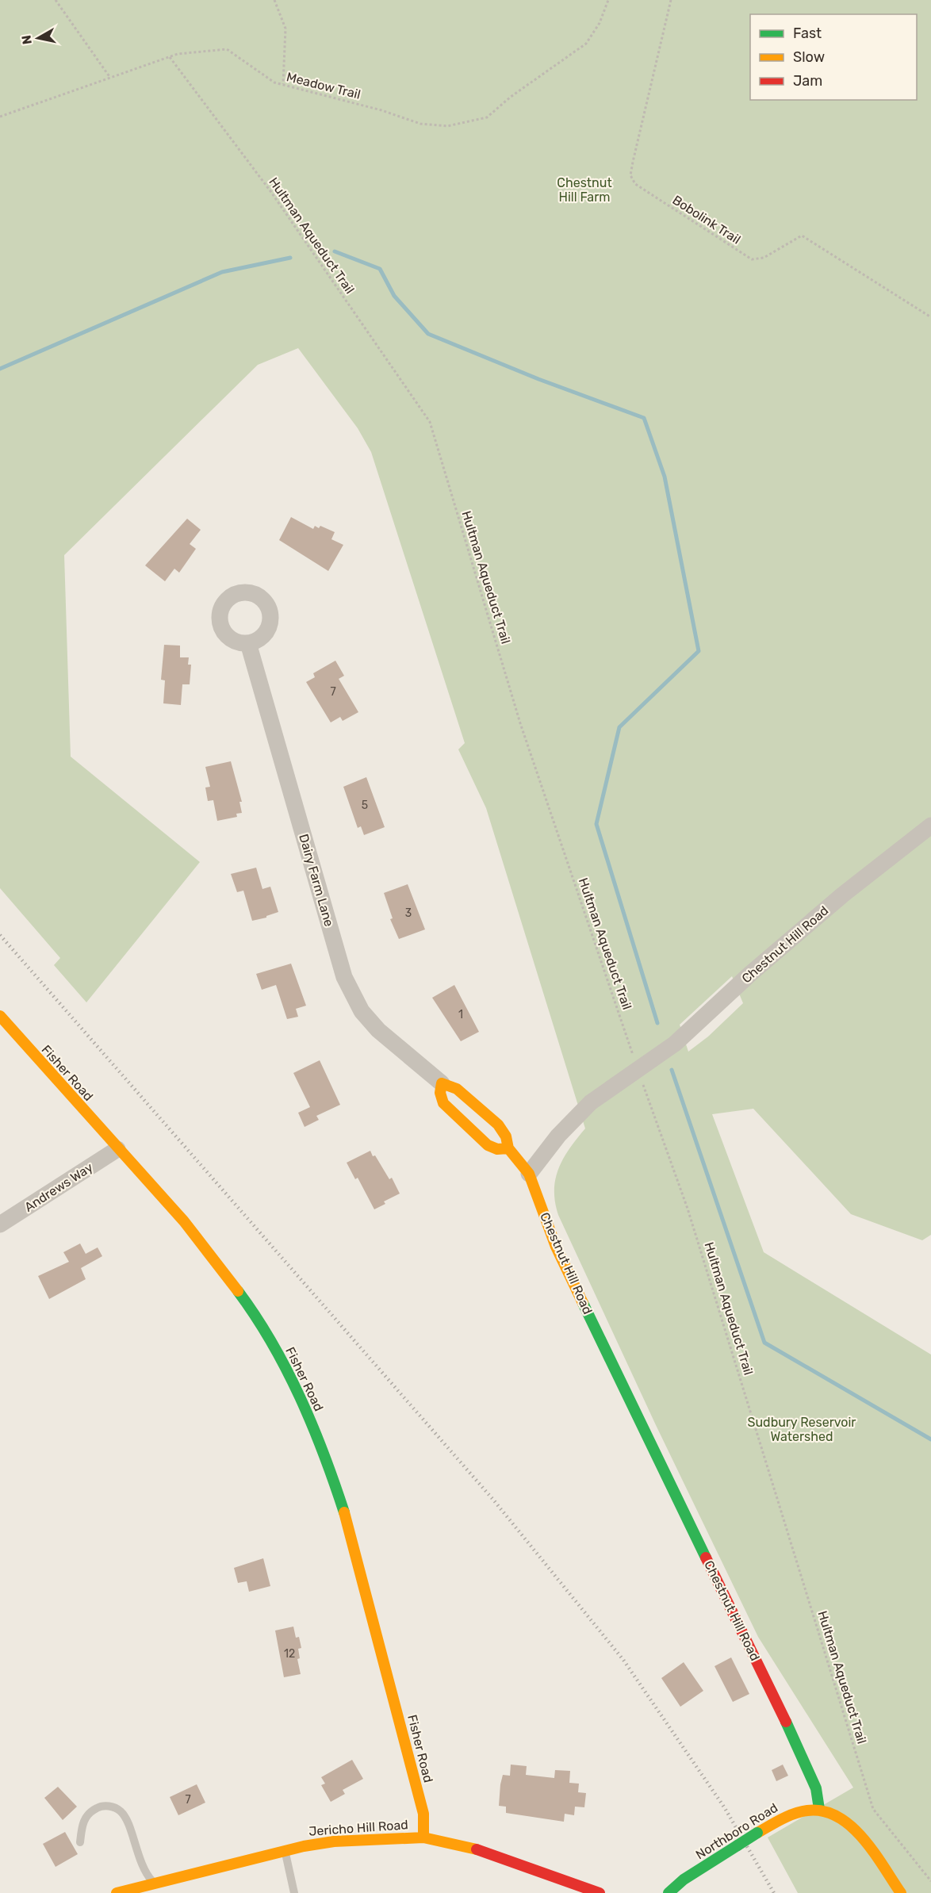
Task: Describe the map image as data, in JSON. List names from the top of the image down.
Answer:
{
  "streets": {
    "street": [
      "Dairy Farm Lane",
      "Chestnut Hill Road",
      "Fisher Road",
      "Andrews Way",
      "Jericho Hill Road",
      "Northboro Road"
    ],
    "path": ["Meadow Trail", "Bobolink Trail", "Hultman Aqueduct Trail"]
  },
  "crossings": [
    ["Meadow Trail", "Hultman Aqueduct Trail"],
    ["Hultman Aqueduct Trail", "Chestnut Hill Road"],
    ["Dairy Farm Lane", "Chestnut Hill Road"],
    ["Chestnut Hill Road", "Northboro Road"],
    ["Fisher Road", "Andrews Way"],
    ["Fisher Road", "Jericho Hill Road"]
  ],
  "parks": ["Chestnut Hill Farm", "Sudbury Reservoir Watershed"],
  "house_numbers": [
    "7",
    "5",
    "3",
    "1",
    "12",
    "7"
  ],
  "legend": ["Fast", "Slow", "Jam"],
  "north": "left"
}
